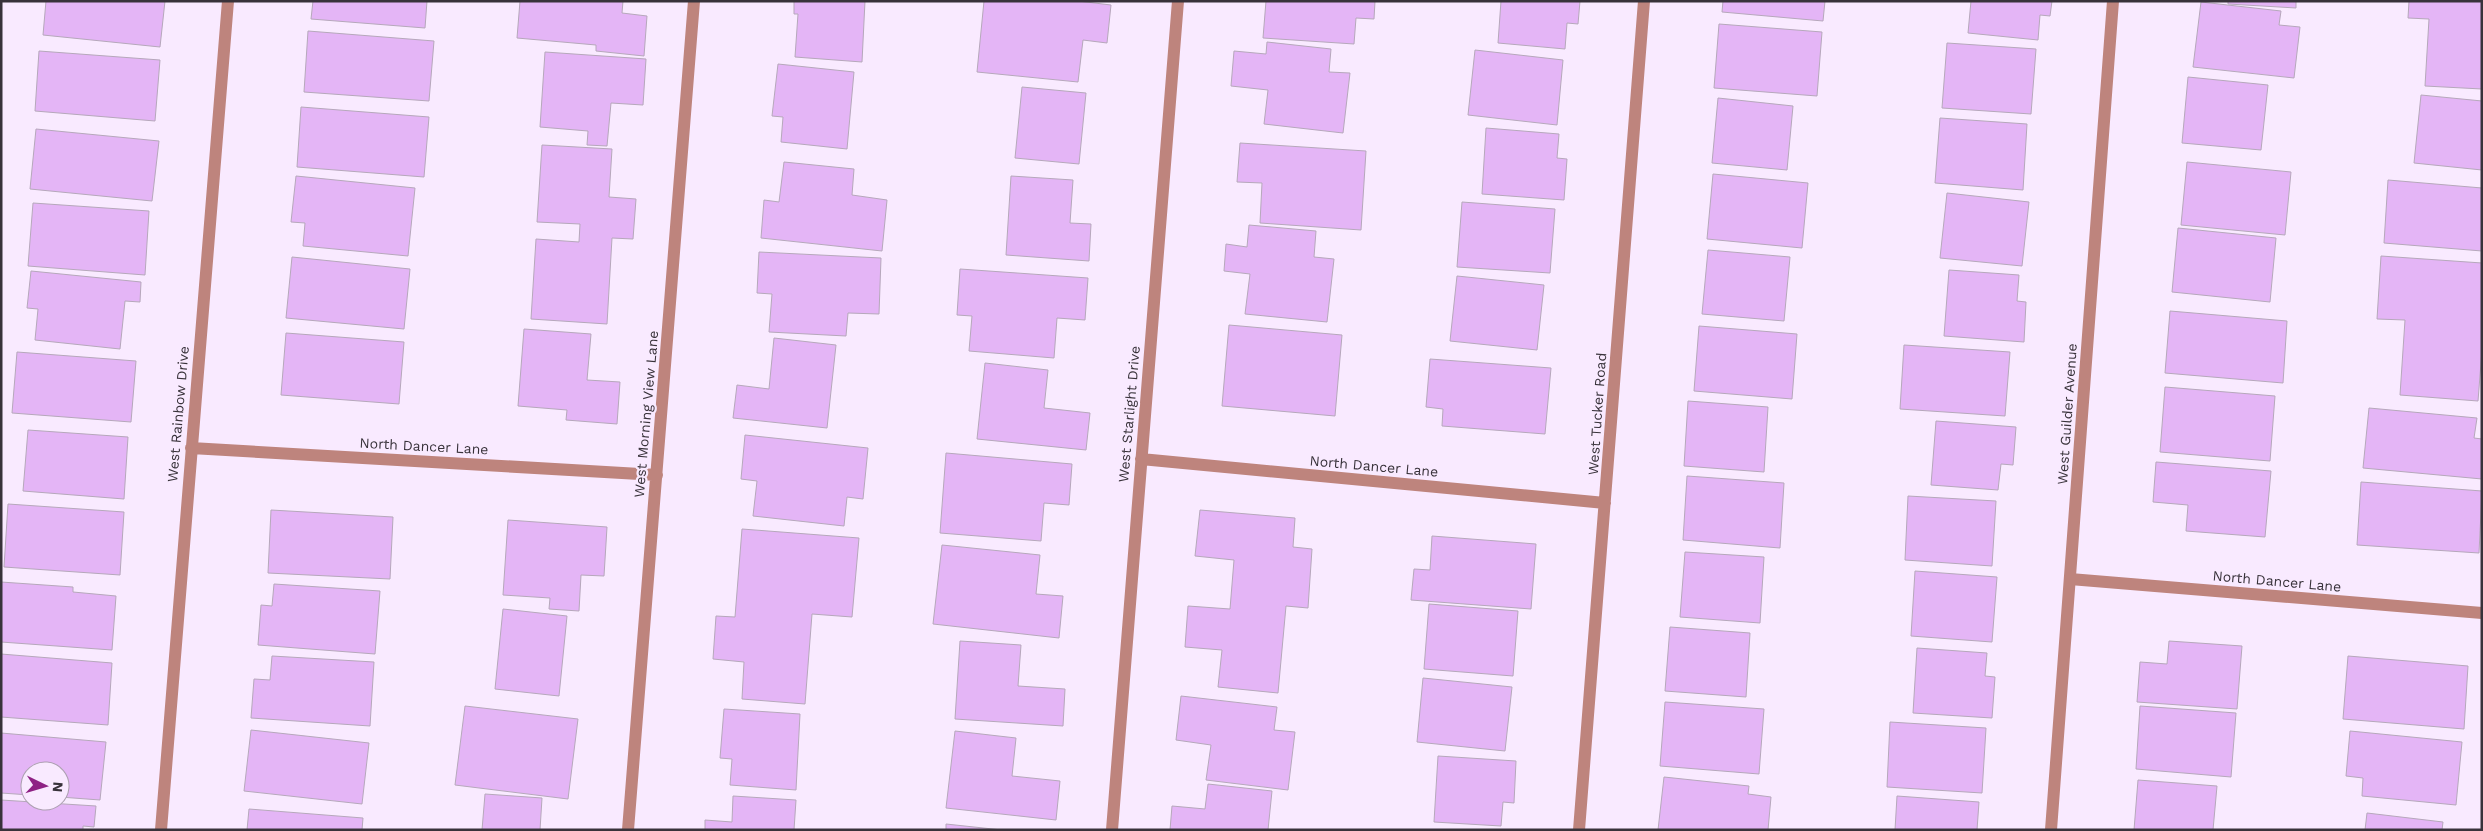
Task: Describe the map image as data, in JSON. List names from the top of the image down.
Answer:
{
  "streets": {
    "street": [
      "West Rainbow Drive",
      "West Morning View Lane",
      "West Starlight Drive",
      "West Tucker Road",
      "West Guilder Avenue",
      "North Dancer Lane"
    ]
  },
  "crossings": [
    ["West Rainbow Drive", "North Dancer Lane"],
    ["West Morning View Lane", "North Dancer Lane"],
    ["West Starlight Drive", "North Dancer Lane"],
    ["West Tucker Road", "North Dancer Lane"],
    ["West Guilder Avenue", "North Dancer Lane"]
  ],
  "north": "right"
}
